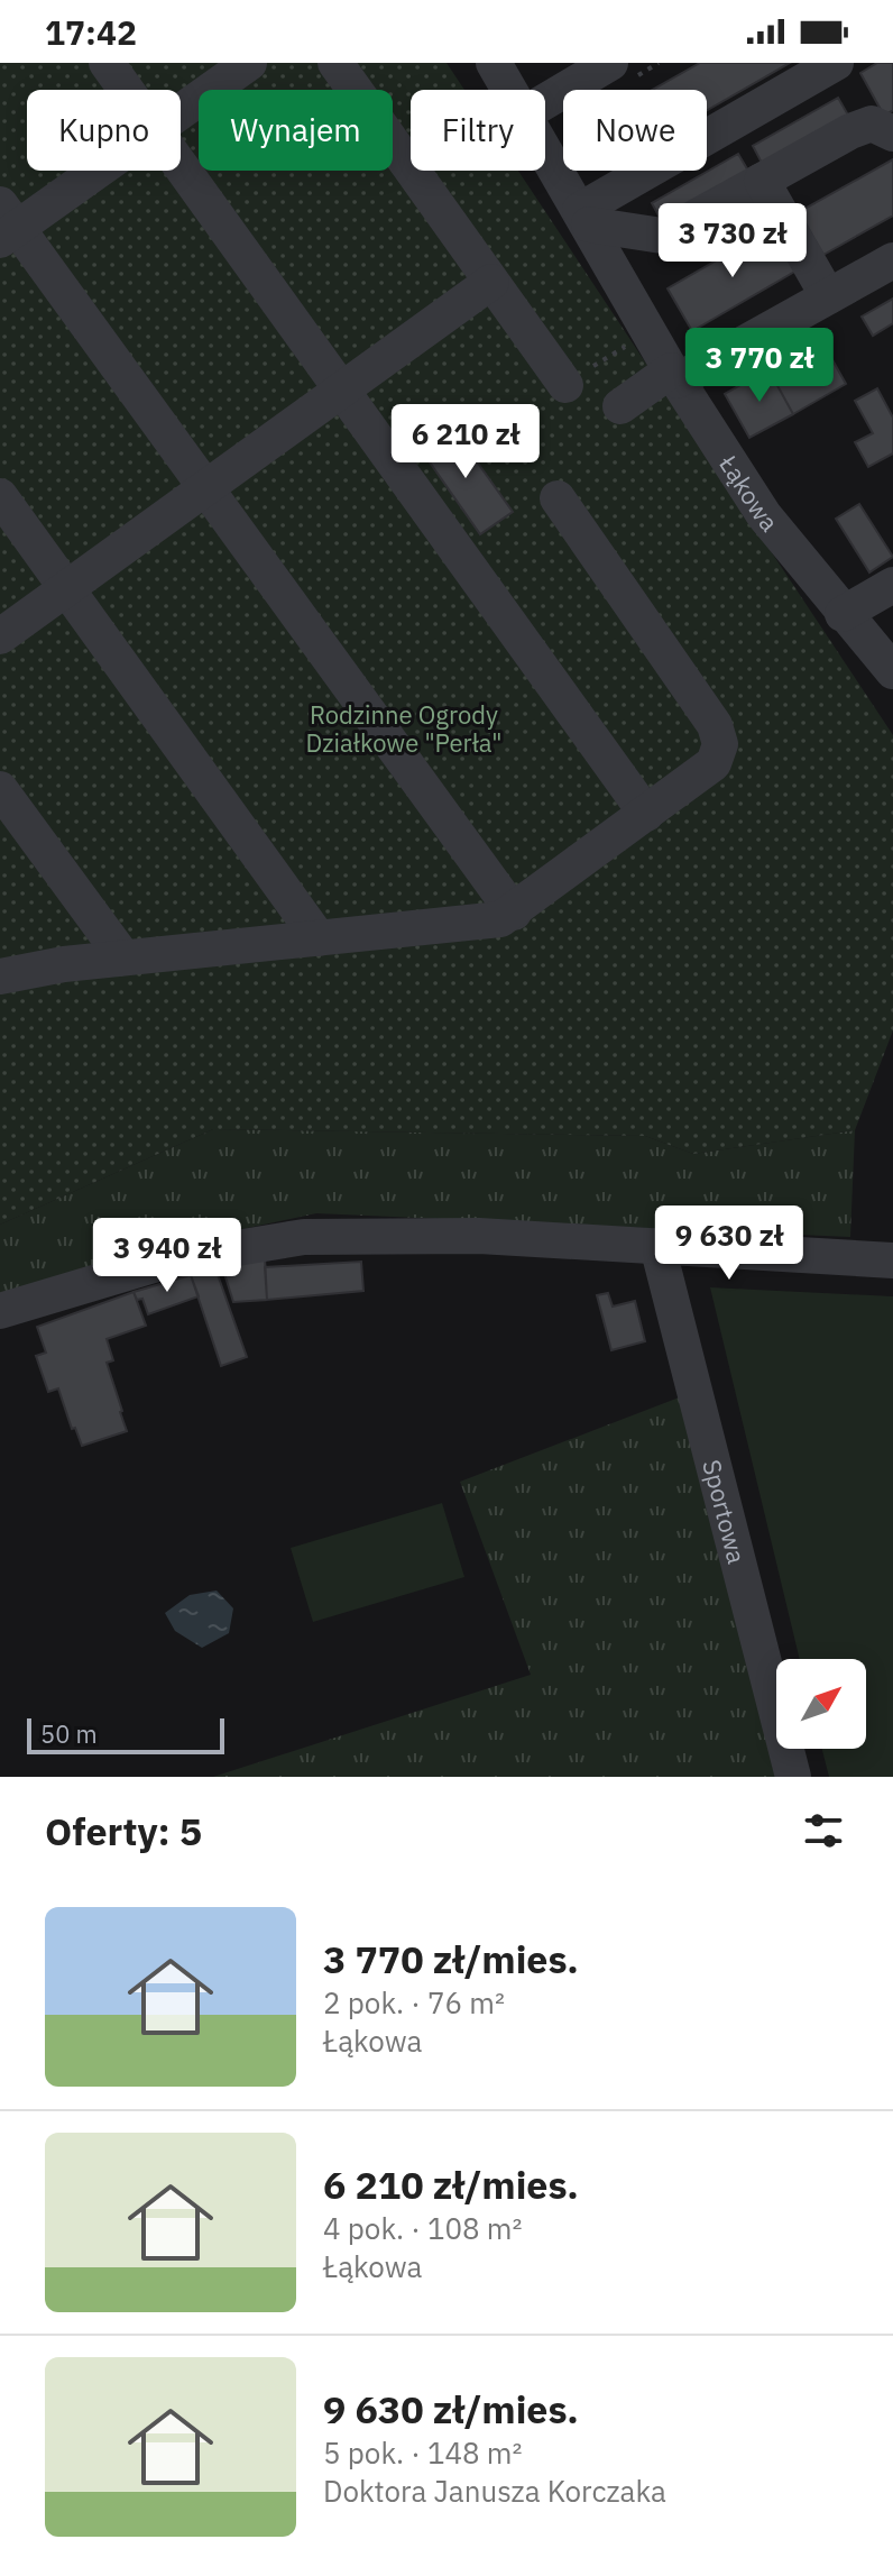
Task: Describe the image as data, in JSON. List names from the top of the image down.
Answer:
{
  "streets": {
    "street": ["Łąkowa", "Sportowa"]
  },
  "parks": ["Rodzinne Ogrody Działkowe \"Perła\""],
  "scale_bar": "50 m",
  "north": "top right",
  "page": {
    "status": "17:42",
    "chip": [
      "Kupno",
      "Wynajem",
      "Filtry",
      "Nowe"
    ],
    "price": [
      "3 730 zł",
      "3 770 zł",
      "6 210 zł",
      "9 630 zł",
      "3 940 zł"
    ],
    "scale": "50 m",
    "heading": "Oferty: 5",
    "list": [
      {
        "name": "3 770 zł/mies.",
        "note": "2 pok. · 76 m² · Łąkowa"
      },
      {
        "name": "6 210 zł/mies.",
        "note": "4 pok. · 108 m² · Łąkowa"
      },
      {
        "name": "9 630 zł/mies.",
        "note": "5 pok. · 148 m² · Doktora Janusza Korczaka"
      }
    ]
  }
}
